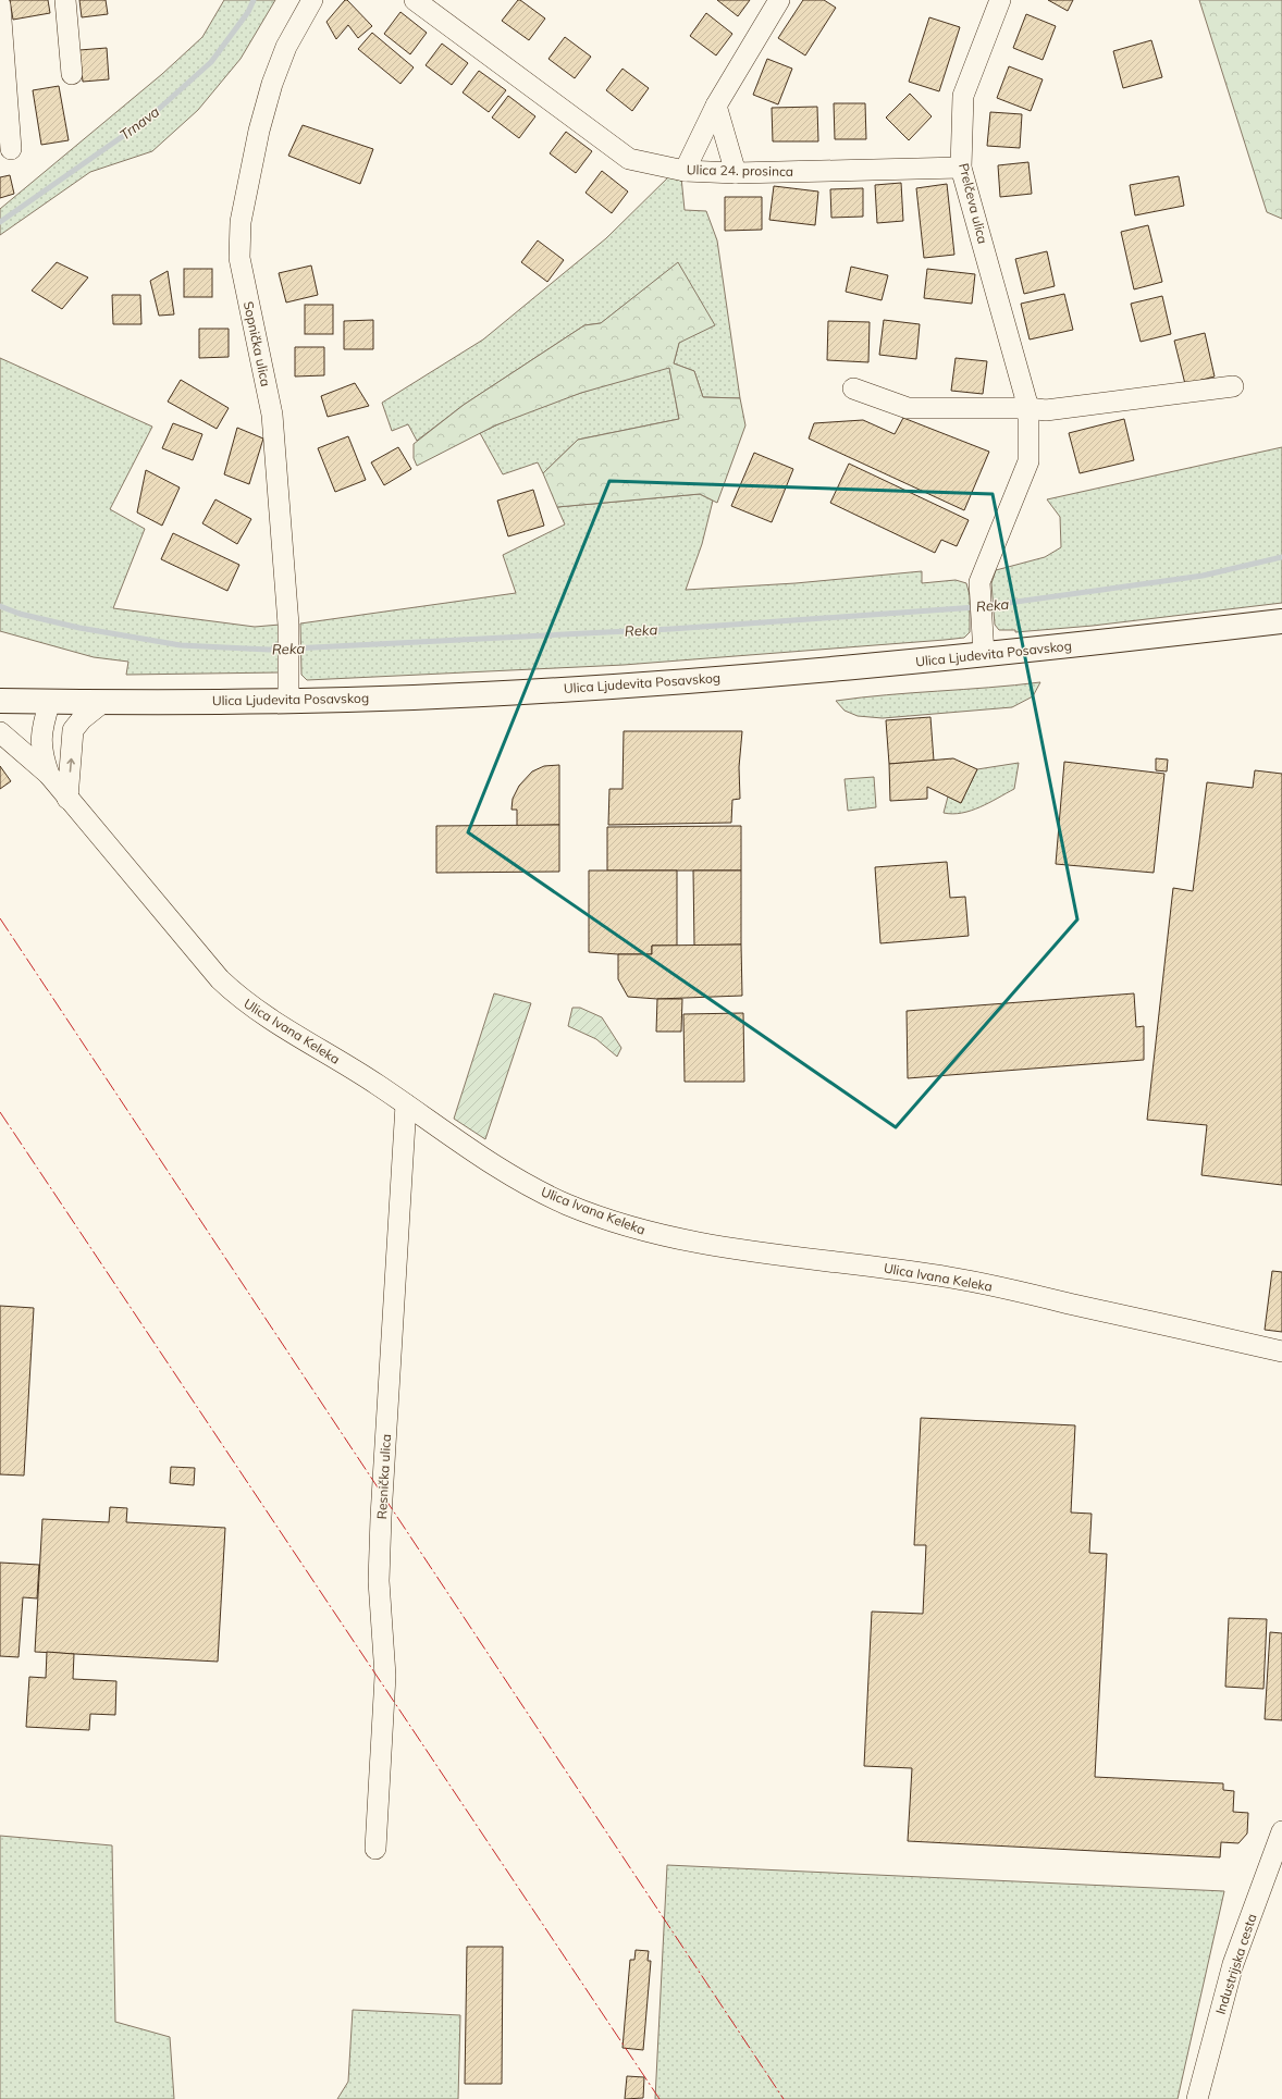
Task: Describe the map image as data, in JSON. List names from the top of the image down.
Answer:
{
  "streets": {
    "main road": ["Ulica Ljudevita Posavskog"],
    "street": [
      "Ulica 24. prosinca",
      "Prelčeva ulica",
      "Sopnička ulica",
      "Ulica Ivana Keleka",
      "Resnička ulica",
      "Industrijska cesta"
    ]
  },
  "crossings": [
    ["Ulica 24. prosinca", "Prelčeva ulica"],
    ["Prelčeva ulica", "Ulica Ljudevita Posavskog"],
    ["Sopnička ulica", "Ulica Ljudevita Posavskog"],
    ["Ulica Ljudevita Posavskog", "Ulica Ivana Keleka"],
    ["Ulica Ivana Keleka", "Resnička ulica"]
  ],
  "water": ["Trnava", "Reka"]
}
